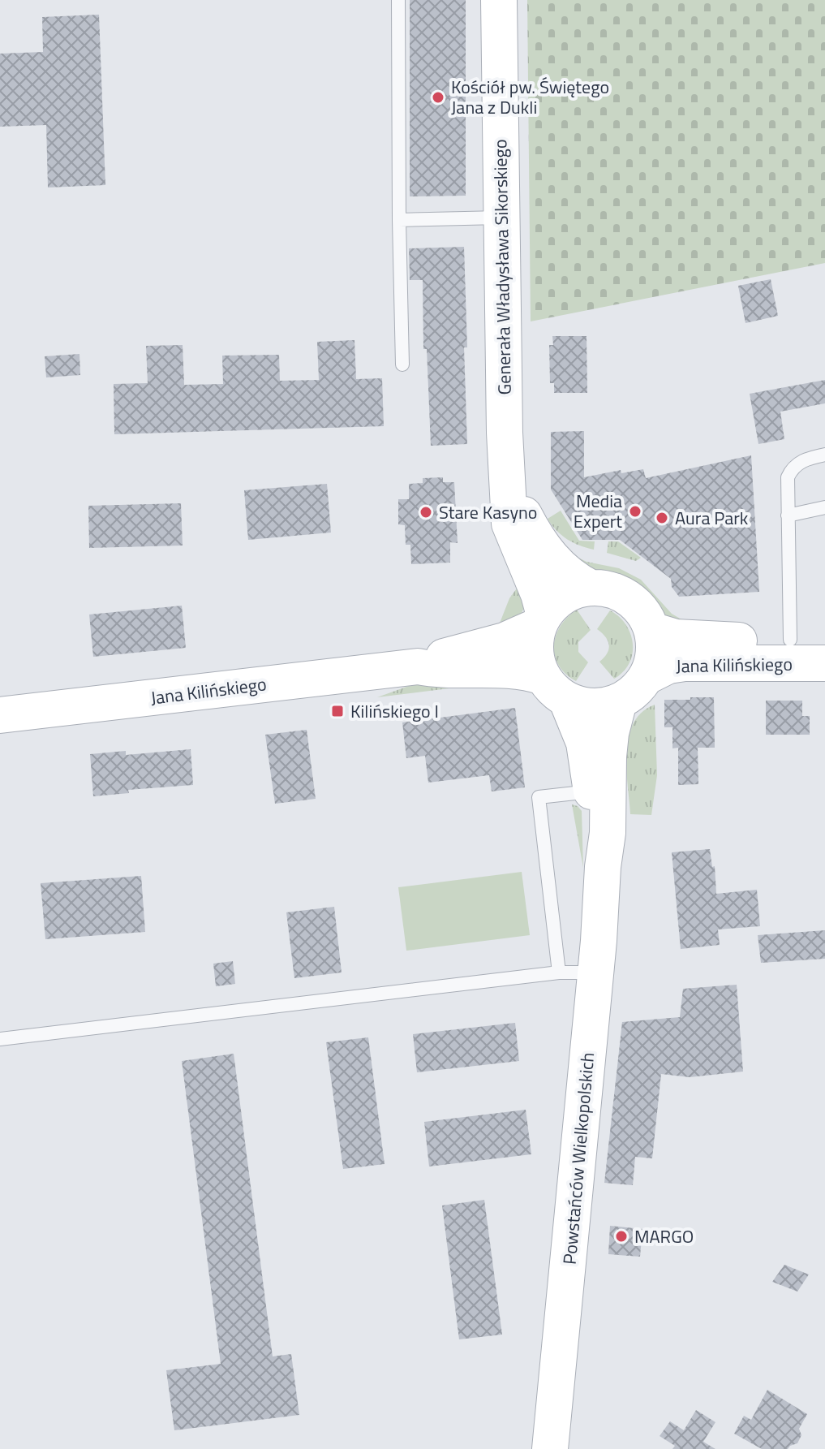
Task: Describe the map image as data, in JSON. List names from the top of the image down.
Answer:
{
  "streets": {
    "street": ["Generała Władysława Sikorskiego", "Jana Kilińskiego", "Powstańców Wielkopolskich"]
  },
  "crossings": [
    ["Generała Władysława Sikorskiego", "Jana Kilińskiego"],
    ["Generała Władysława Sikorskiego", "Powstańców Wielkopolskich"],
    ["Jana Kilińskiego", "Powstańców Wielkopolskich"]
  ],
  "places": {
    "other": [
      "Kościół pw. Świętego Jana z Dukli",
      "Media Expert",
      "Stare Kasyno",
      "Aura Park",
      "MARGO"
    ],
    "transit": ["Kilińskiego I"]
  }
}
